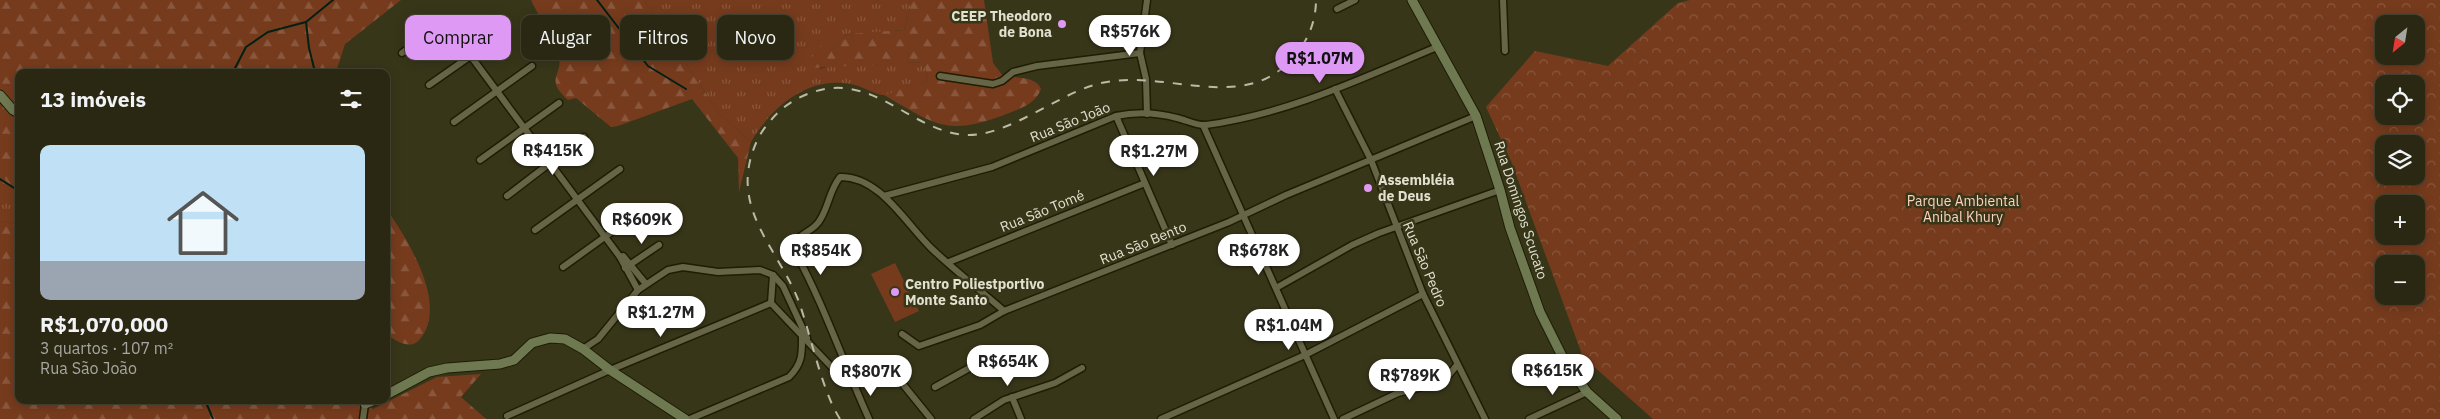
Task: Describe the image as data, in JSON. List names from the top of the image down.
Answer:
{
  "streets": {
    "main road": ["Rua Domingos Scucato"],
    "street": [
      "Rua São João",
      "Rua São Tomé",
      "Rua São Bento",
      "Rua São Pedro"
    ]
  },
  "crossings": [
    ["Rua São João", "Rua Domingos Scucato"],
    ["Rua São João", "Rua São Pedro"],
    ["Rua Domingos Scucato", "Rua São Bento"],
    ["Rua São Bento", "Rua São Pedro"]
  ],
  "parks": ["Parque Ambiental Anibal Khury"],
  "places": ["CEEP Theodoro de Bona", "Assembléia de Deus", "Centro Poliestportivo Monte Santo"],
  "north": "bottom left",
  "page": {
    "map_buttons": ["+", "−"],
    "price": [
      "R$576K",
      "R$1.07M",
      "R$415K",
      "R$1.27M",
      "R$609K",
      "R$854K",
      "R$678K",
      "R$1.27M",
      "R$1.04M",
      "R$654K",
      "R$615K",
      "R$807K",
      "R$789K"
    ],
    "chip": [
      "Comprar",
      "Alugar",
      "Filtros",
      "Novo"
    ],
    "heading": "13 imóveis",
    "list": [
      {
        "name": "R$1,070,000",
        "note": "3 quartos · 107 m² · Rua São João"
      }
    ]
  }
}
